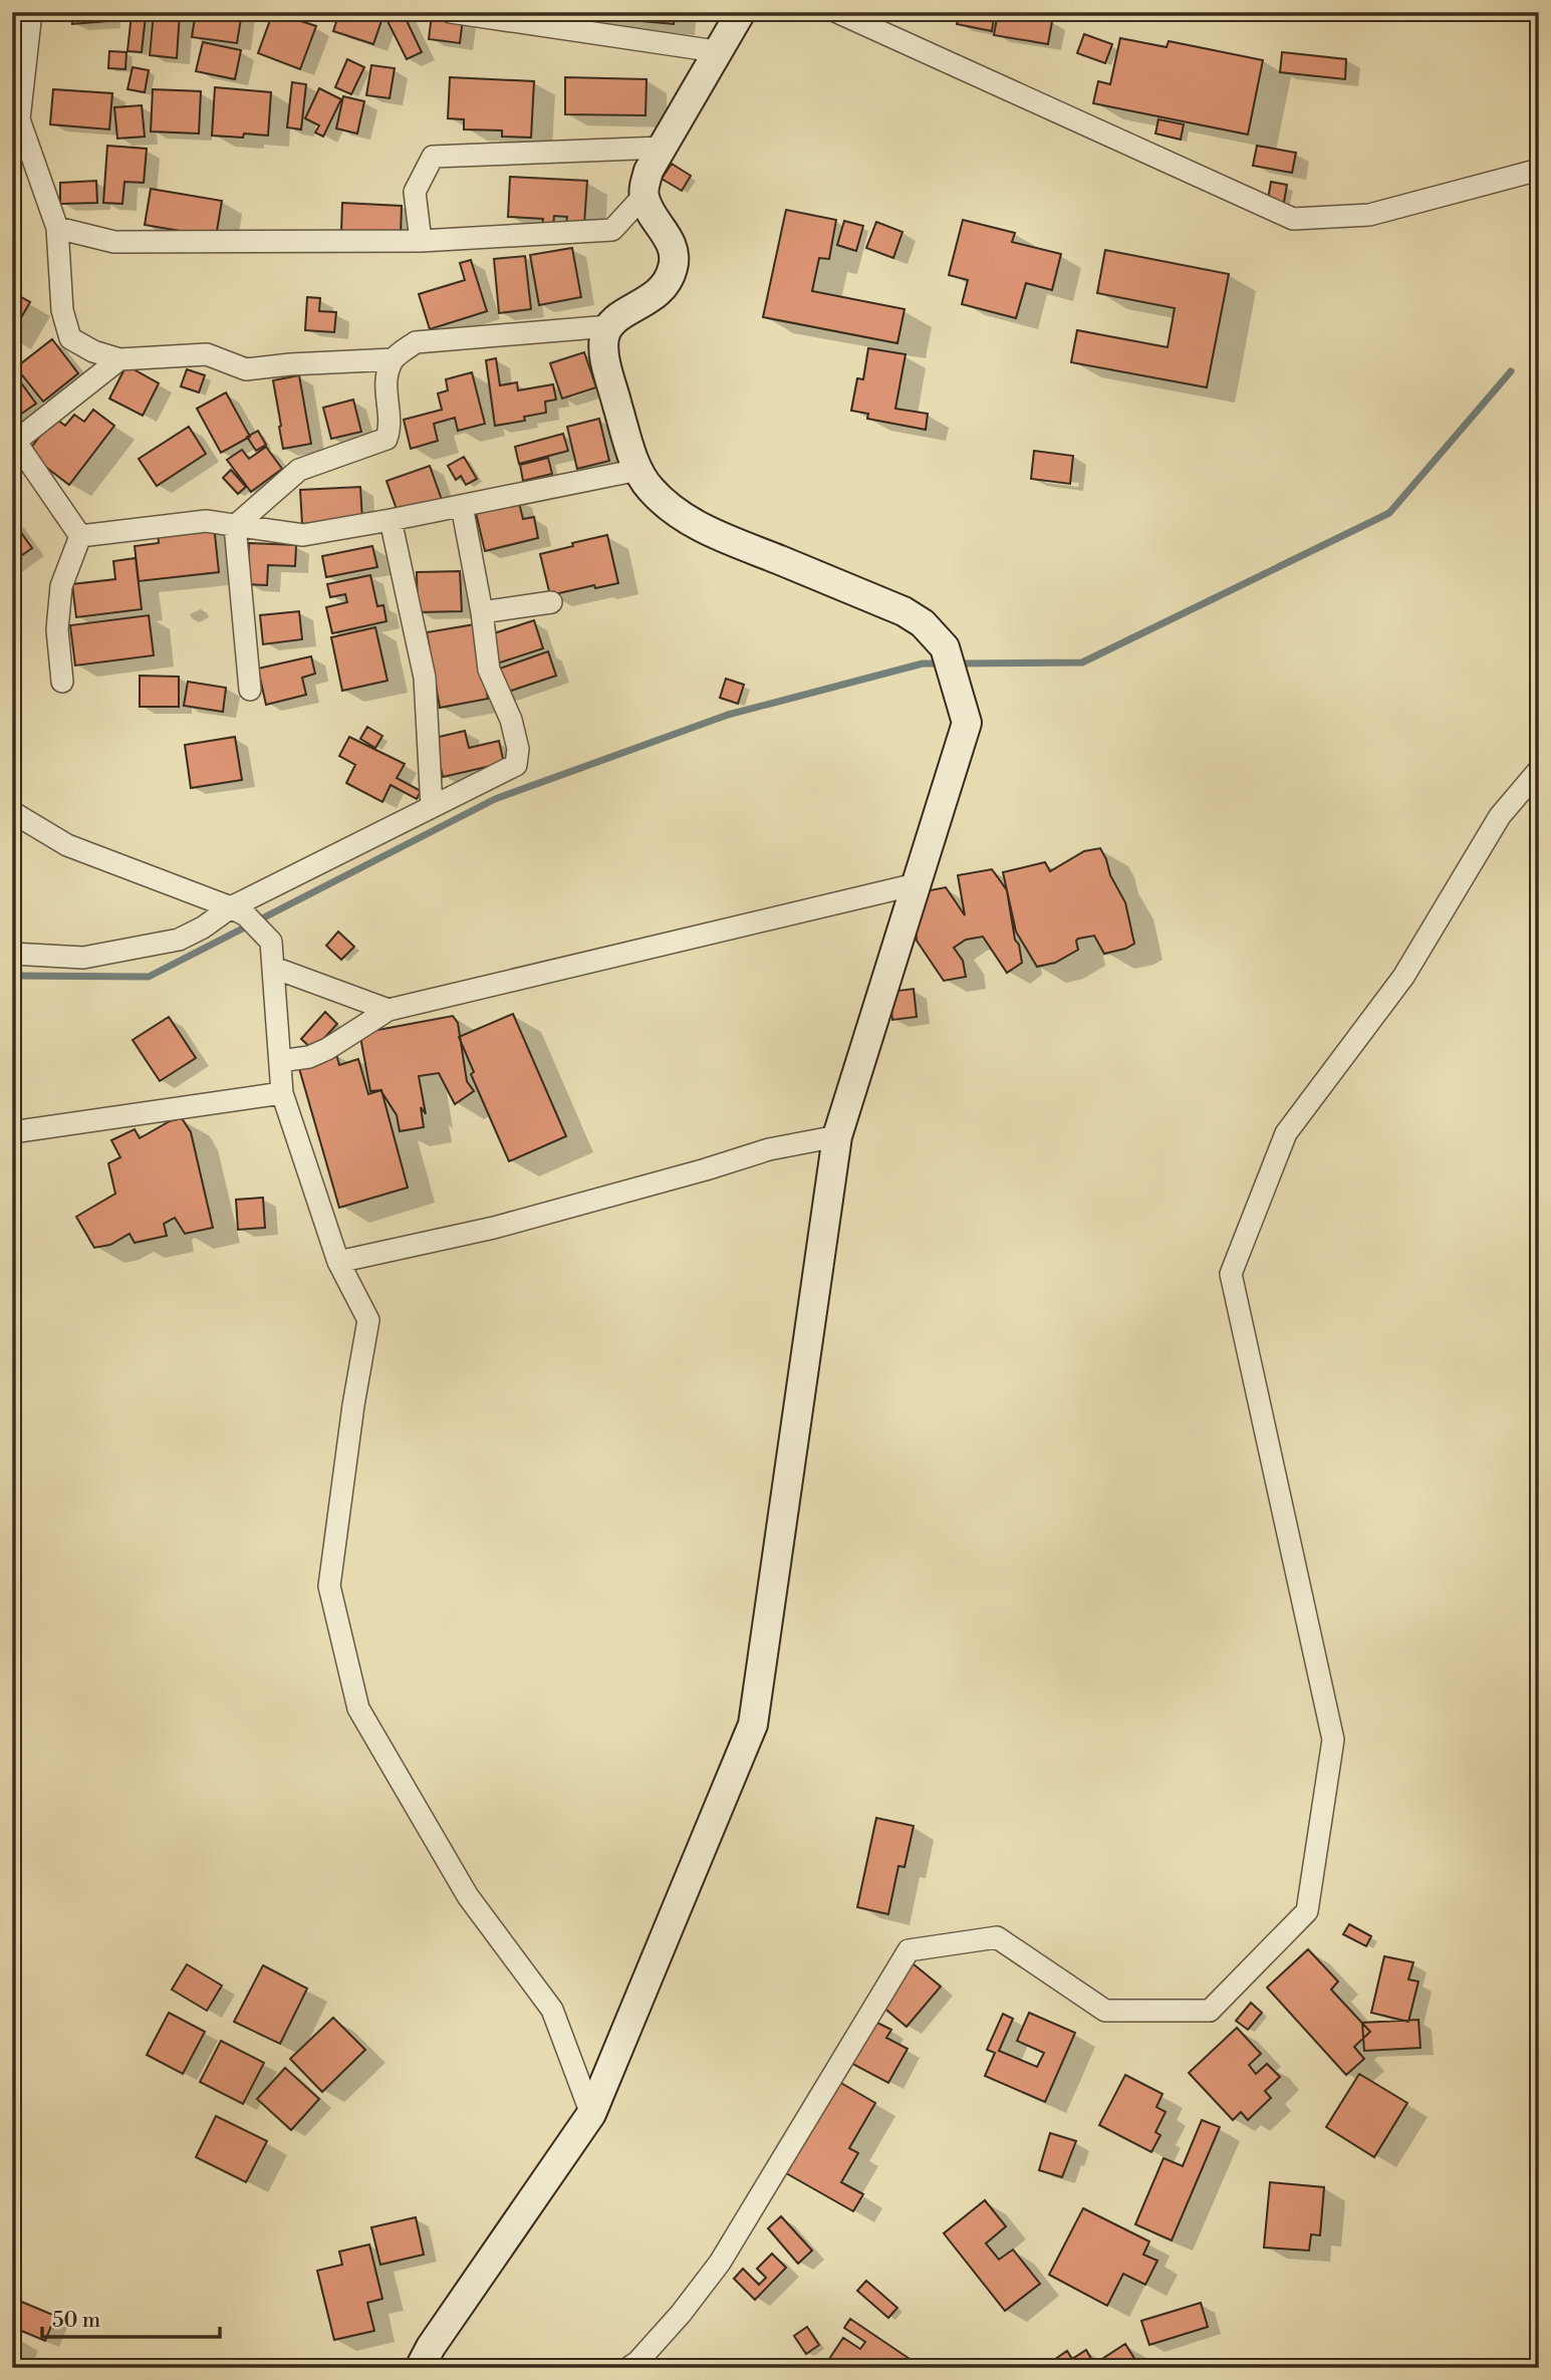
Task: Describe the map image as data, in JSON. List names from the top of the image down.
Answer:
{
  "scale_bar": "50 m"
}
